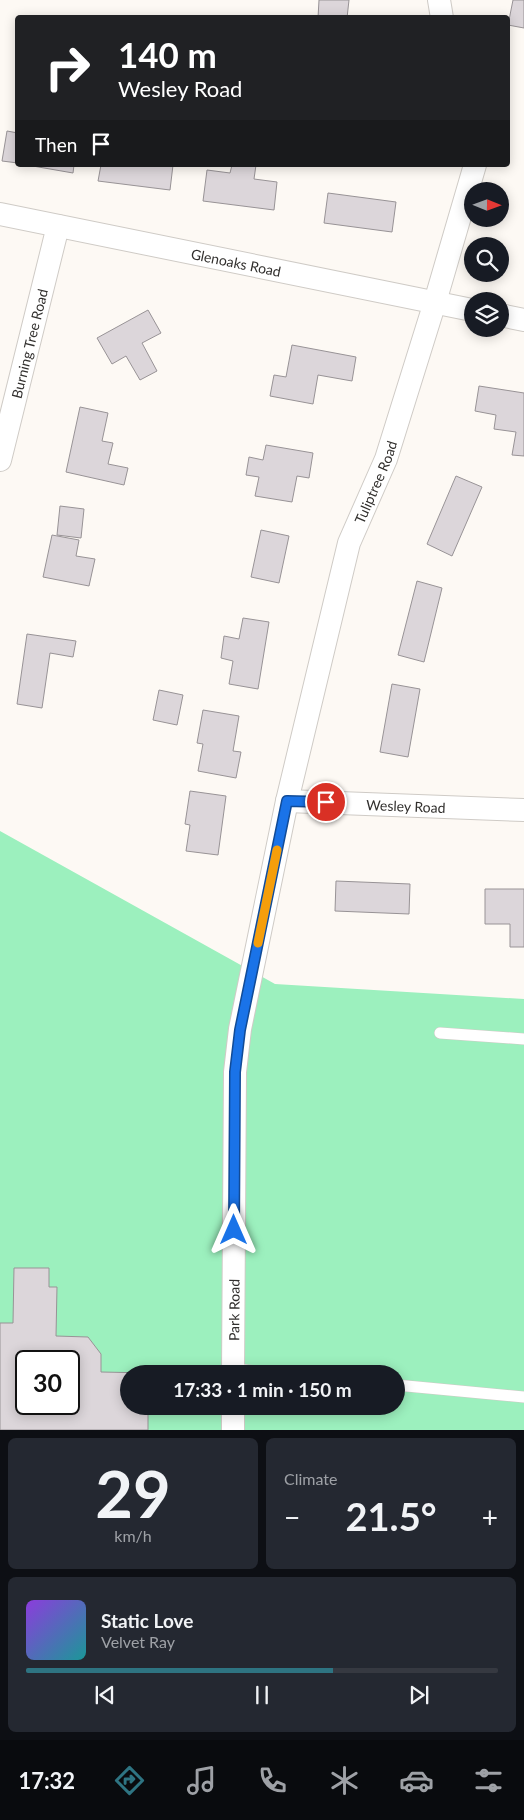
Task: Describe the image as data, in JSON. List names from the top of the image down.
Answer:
{
  "streets": {
    "street": [
      "Glenoaks Road",
      "Burning Tree Road",
      "Tuliptree Road",
      "Wesley Road",
      "Park Road"
    ]
  },
  "crossings": [
    ["Glenoaks Road", "Burning Tree Road"],
    ["Glenoaks Road", "Tuliptree Road"],
    ["Tuliptree Road", "Wesley Road"],
    ["Tuliptree Road", "Park Road"],
    ["Wesley Road", "Park Road"]
  ],
  "north": "right",
  "page": {
    "turn": ["140 m", "Wesley Road"],
    "then": "Then",
    "limit": "30",
    "trip": "17:33 · 1 min · 150 m",
    "tile": [
      ["29", "km/h"],
      "Climate"
    ],
    "heat": ["−", "21.5°", "+"],
    "song": ["Static Love", "Velvet Ray"],
    "tabs": "17:32"
  }
}
